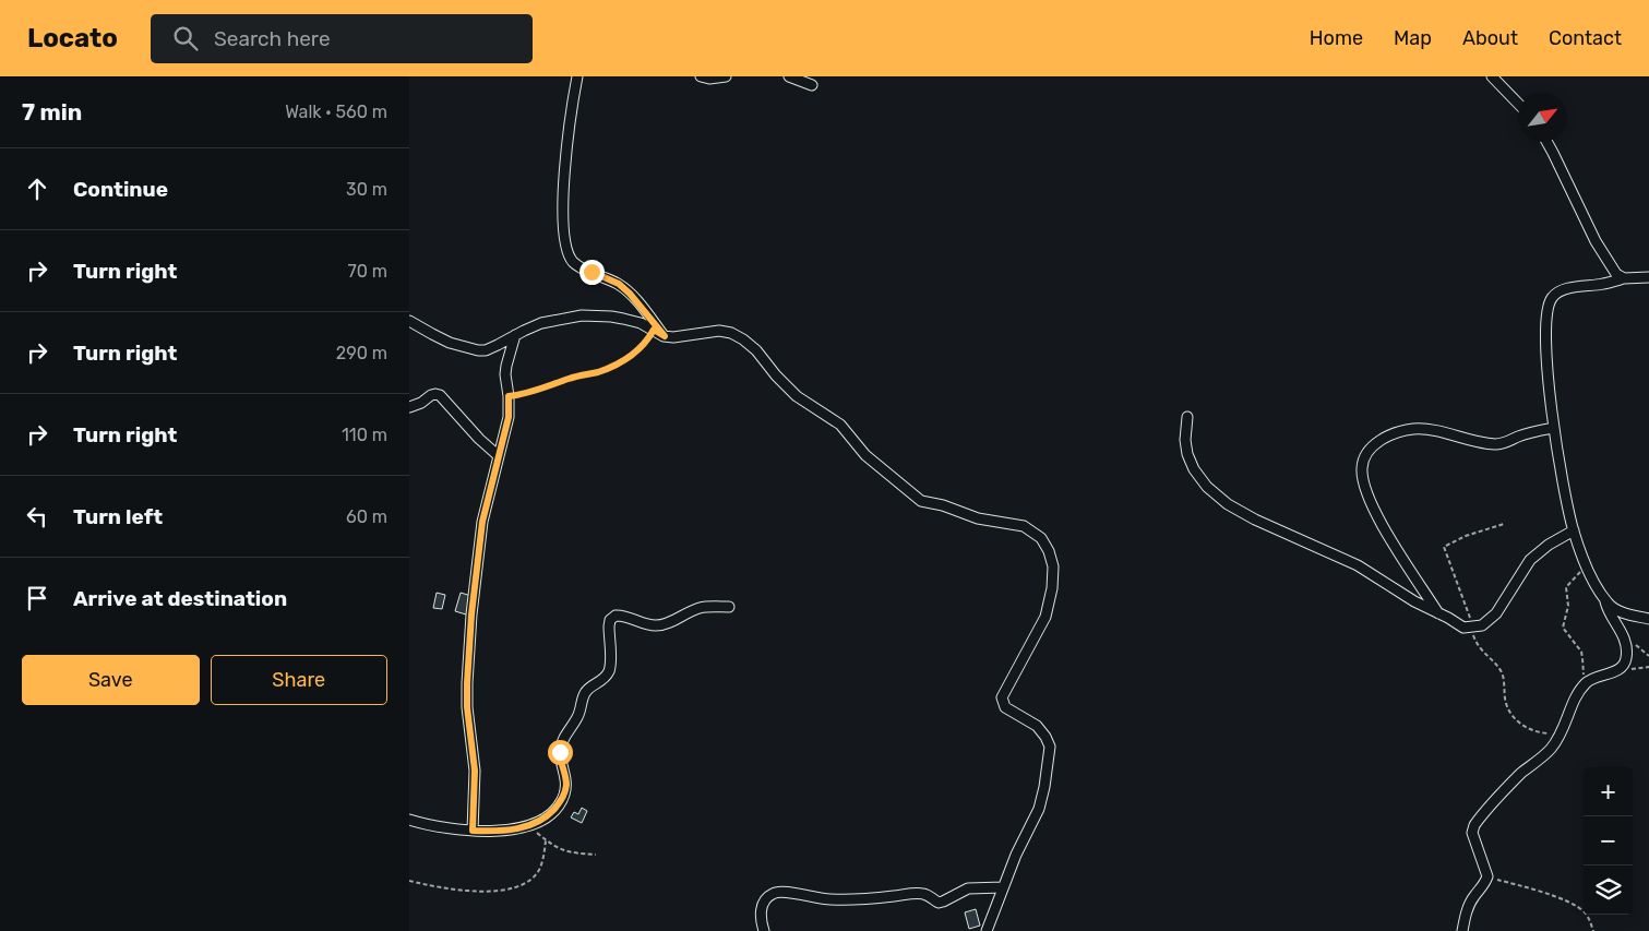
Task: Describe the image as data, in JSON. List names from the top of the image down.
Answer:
{
  "north": "top right",
  "page": {
    "header": "Locato",
    "search": "Search here",
    "nav": [
      "Home",
      "Map",
      "About",
      "Contact"
    ],
    "heading": ["7 min", "Walk · 560 m"],
    "list": [
      ["Continue", "30 m"],
      ["Turn right", "70 m"],
      ["Turn right", "290 m"],
      ["Turn right", "110 m"],
      ["Turn left", "60 m"],
      "Arrive at destination"
    ],
    "buttons": ["Save", "Share"],
    "map_buttons": ["+", "−"]
  }
}
